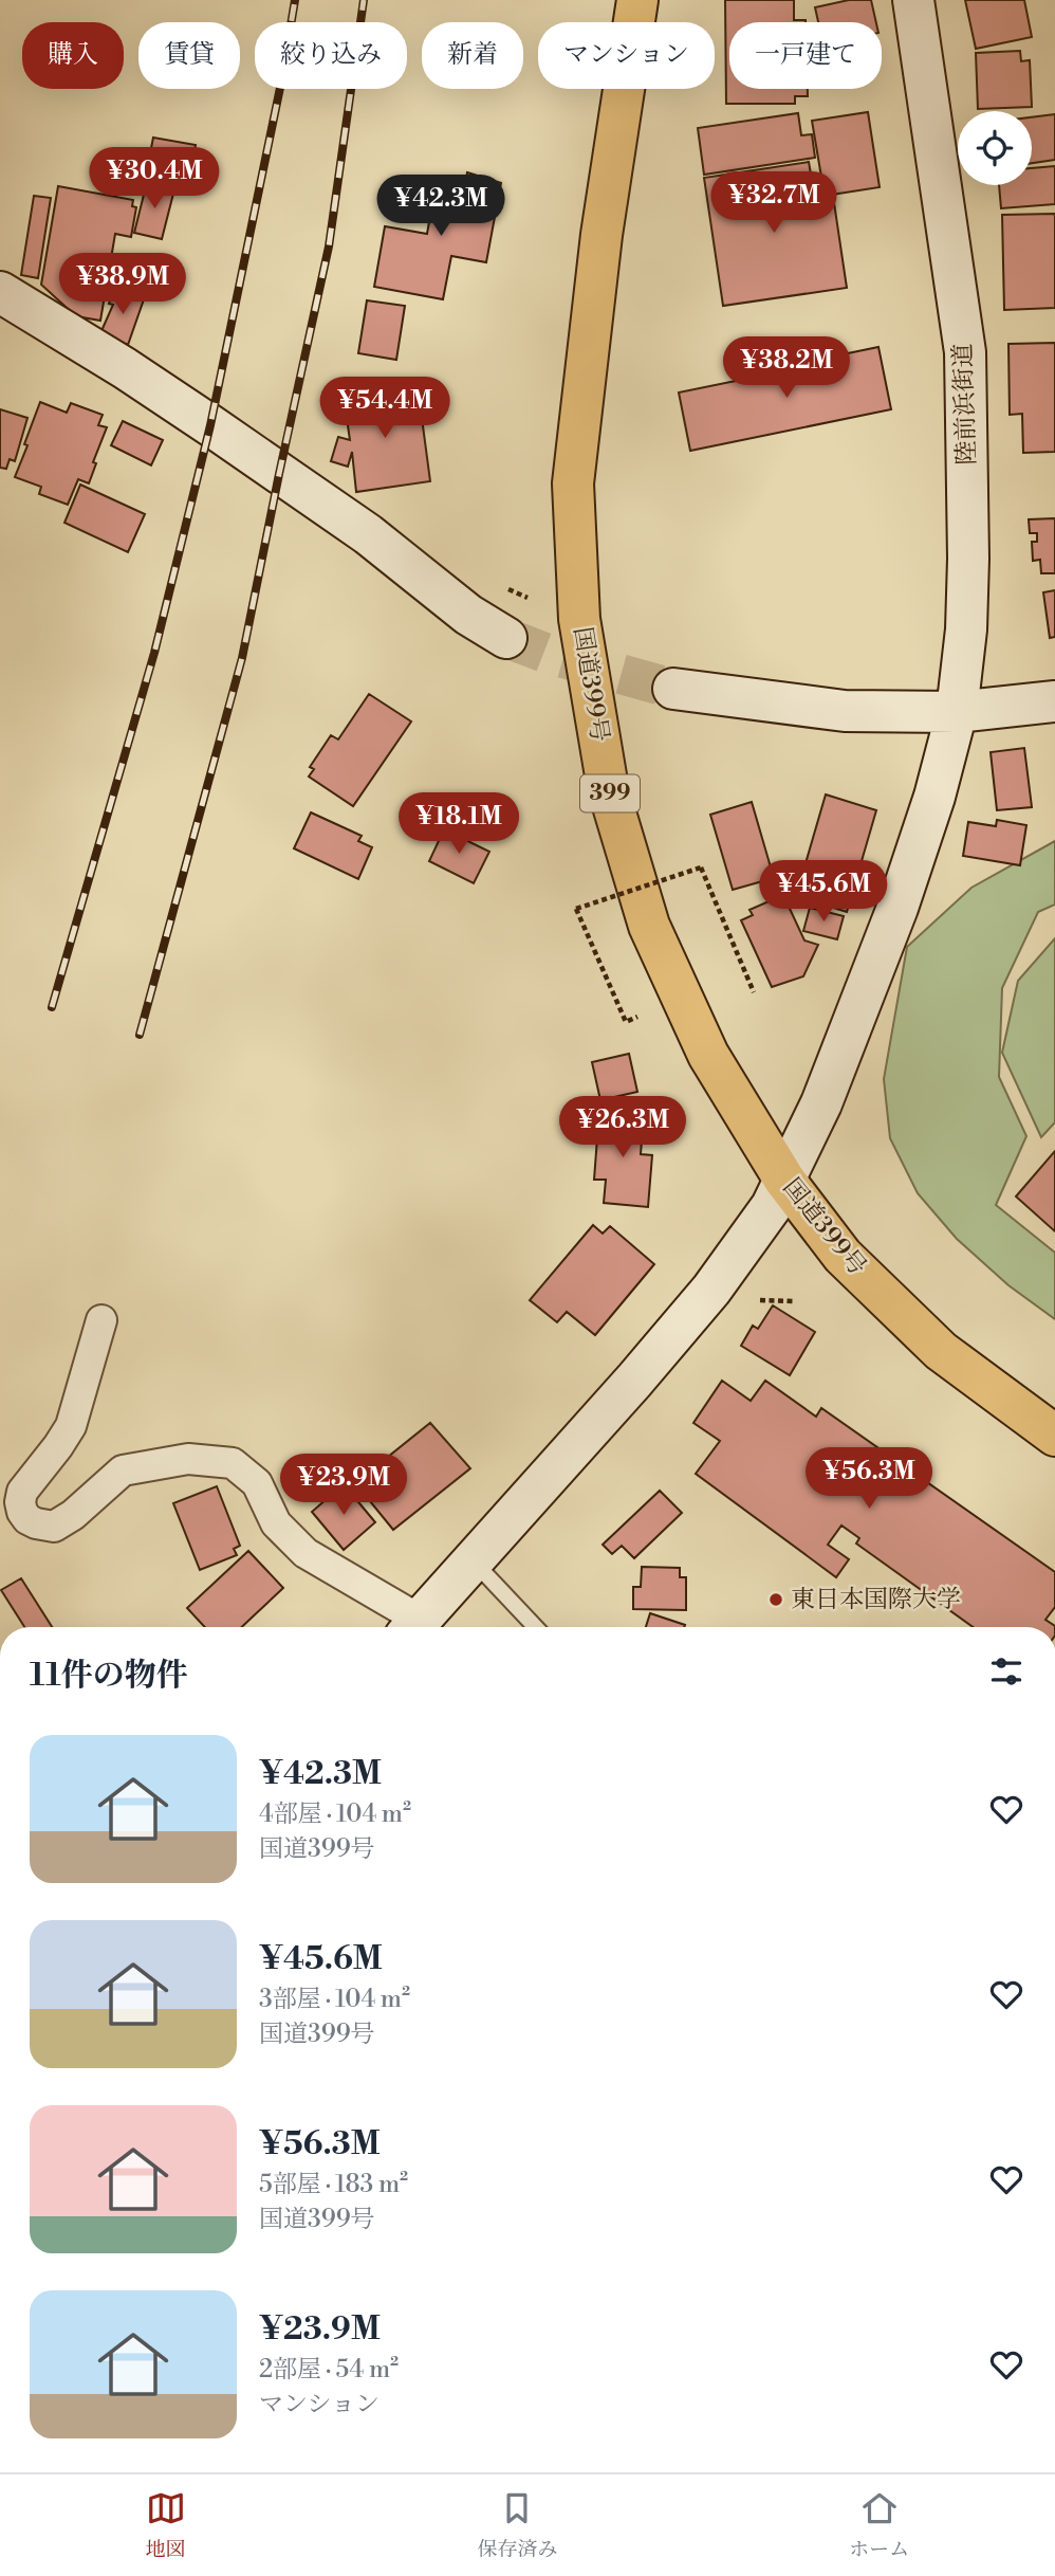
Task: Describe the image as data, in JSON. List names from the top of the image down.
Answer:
{
  "streets": {
    "highway": ["国道399号", "399"],
    "street": ["陸前浜街道"]
  },
  "crossings": [
    ["陸前浜街道", "国道399号"]
  ],
  "places": ["東日本国際大学"],
  "page": {
    "chip": [
      "購入",
      "賃貸",
      "絞り込み",
      "新着",
      "マンション",
      "一戸建て"
    ],
    "price": [
      "¥30.4M",
      "¥32.7M",
      "¥42.3M",
      "¥38.9M",
      "¥38.2M",
      "¥54.4M",
      "¥18.1M",
      "¥45.6M",
      "¥26.3M",
      "¥56.3M",
      "¥23.9M"
    ],
    "heading": "11件の物件",
    "list": [
      {
        "name": "¥42.3M",
        "note": "4部屋 · 104 m² · 国道399号"
      },
      {
        "name": "¥45.6M",
        "note": "3部屋 · 104 m² · 国道399号"
      },
      {
        "name": "¥56.3M",
        "note": "5部屋 · 183 m² · 国道399号"
      },
      {
        "name": "¥23.9M",
        "note": "2部屋 · 54 m² · マンション"
      }
    ],
    "tabs": ["地図", "保存済み", "ホーム"]
  }
}
